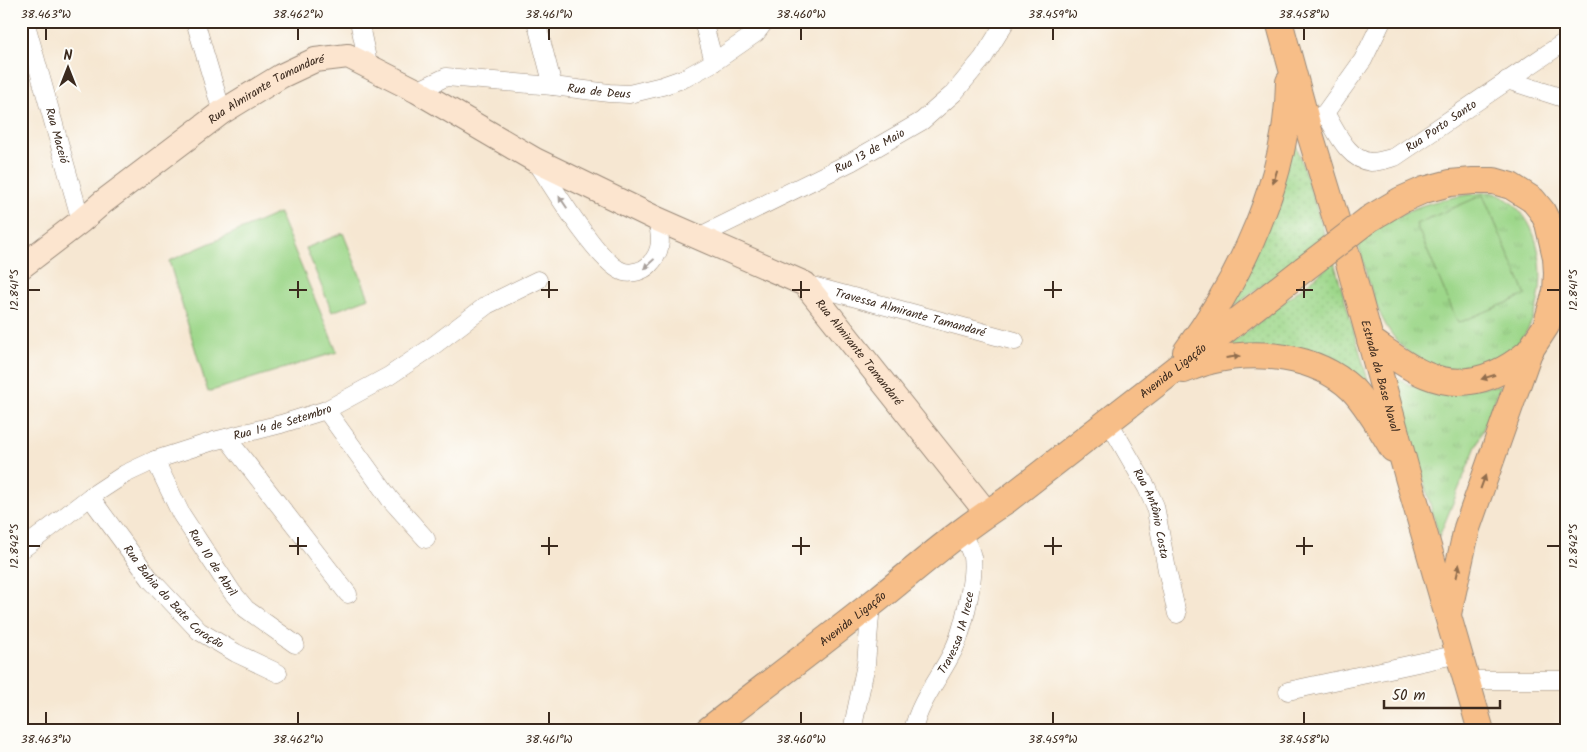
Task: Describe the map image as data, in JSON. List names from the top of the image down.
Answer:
{
  "streets": {
    "main road": ["Rua Almirante Tamandaré", "Avenida Ligação", "Estrada da Base Naval"],
    "street": [
      "Rua de Deus",
      "Rua Porto Santo",
      "Rua Maceió",
      "Rua 13 de Maio",
      "Travessa Almirante Tamandaré",
      "Rua 14 de Setembro",
      "Rua Antônio Costa",
      "Rua 10 de Abril",
      "Rua Bahia do Bate Coração",
      "Travessa 1A Irece"
    ]
  },
  "crossings": [
    ["Rua de Deus", "Rua Almirante Tamandaré"],
    ["Rua Almirante Tamandaré", "Rua Maceió"],
    ["Rua Almirante Tamandaré", "Rua 13 de Maio"],
    ["Rua Almirante Tamandaré", "Travessa Almirante Tamandaré"],
    ["Rua Almirante Tamandaré", "Avenida Ligação"],
    ["Rua Porto Santo", "Estrada da Base Naval"],
    ["Avenida Ligação", "Estrada da Base Naval"],
    ["Avenida Ligação", "Rua Antônio Costa"],
    ["Avenida Ligação", "Travessa 1A Irece"],
    ["Rua 14 de Setembro", "Rua 10 de Abril"],
    ["Rua 14 de Setembro", "Rua Bahia do Bate Coração"]
  ],
  "scale_bar": "50 m",
  "north": "top",
  "coordinates": [
    "38.463°W",
    "38.462°W",
    "38.461°W",
    "38.460°W",
    "38.459°W",
    "38.458°W",
    "12.841°S",
    "12.842°S"
  ]
}
